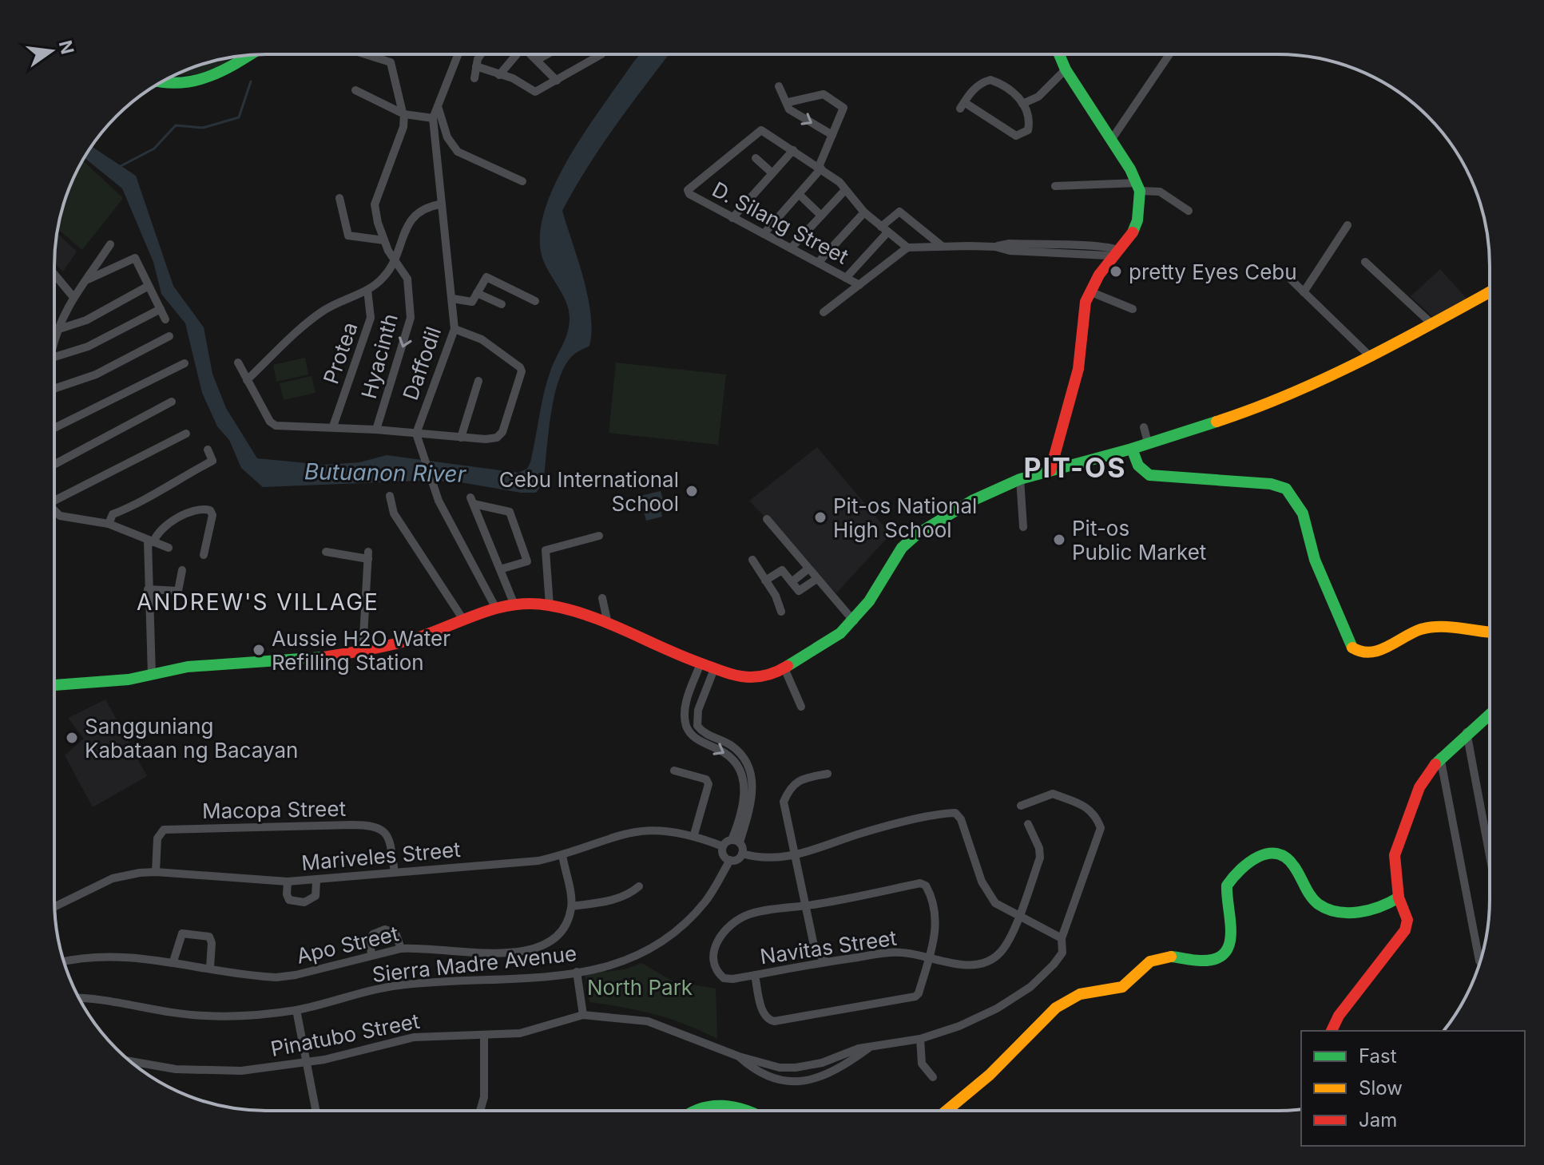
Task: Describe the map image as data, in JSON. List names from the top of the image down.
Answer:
{
  "streets": {
    "street": [
      "D. Silang Street",
      "Protea",
      "Hyacinth",
      "Daffodil",
      "Macopa Street",
      "Mariveles Street",
      "Apo Street",
      "Navitas Street",
      "Sierra Madre Avenue",
      "Pinatubo Street"
    ]
  },
  "crossings": [
    ["Macopa Street", "Mariveles Street"],
    ["Mariveles Street", "Sierra Madre Avenue"]
  ],
  "one_way": ["Hyacinth"],
  "districts": ["PIT-OS", "ANDREW'S VILLAGE"],
  "water": ["Butuanon River"],
  "parks": ["North Park"],
  "places": [
    "pretty Eyes Cebu",
    "Cebu International School",
    "Pit-os National High School",
    "Pit-os Public Market",
    "Aussie H2O Water Refilling Station",
    "Sangguniang Kabataan ng Bacayan"
  ],
  "legend": ["Fast", "Slow", "Jam"],
  "north": "right"
}
